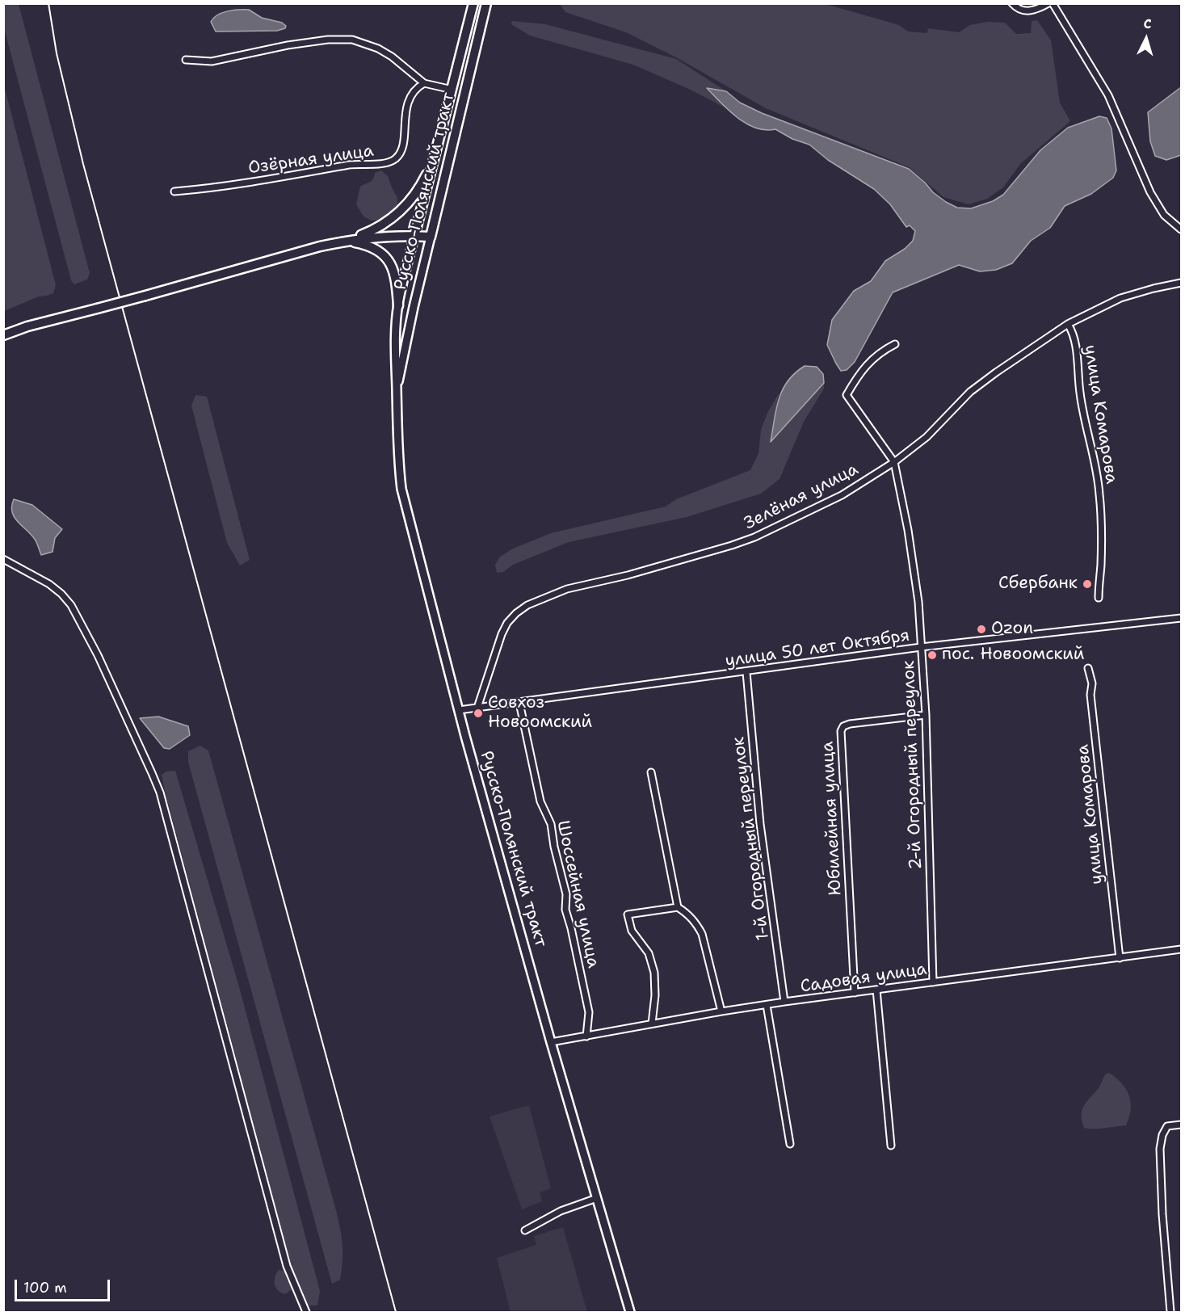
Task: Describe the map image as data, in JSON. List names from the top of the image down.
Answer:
{
  "streets": {
    "main road": ["Русско-Полянский тракт"],
    "street": [
      "Озёрная улица",
      "улица Комарова",
      "Зелёная улица",
      "улица 50 лет Октября",
      "2-й Огородный переулок",
      "Юбилейная улица",
      "1-й Огородный переулок",
      "Шоссейная улица",
      "Садовая улица"
    ]
  },
  "crossings": [
    ["Русско-Полянский тракт", "улица 50 лет Октября"],
    ["Русско-Полянский тракт", "Садовая улица"],
    ["улица Комарова", "Зелёная улица"],
    ["улица Комарова", "Садовая улица"],
    ["Зелёная улица", "улица 50 лет Октября"],
    ["Зелёная улица", "2-й Огородный переулок"],
    ["улица 50 лет Октября", "2-й Огородный переулок"],
    ["улица 50 лет Октября", "1-й Огородный переулок"],
    ["улица 50 лет Октября", "Шоссейная улица"],
    ["2-й Огородный переулок", "Юбилейная улица"],
    ["2-й Огородный переулок", "Садовая улица"],
    ["Юбилейная улица", "Садовая улица"],
    ["1-й Огородный переулок", "Садовая улица"],
    ["Шоссейная улица", "Садовая улица"]
  ],
  "places": [
    "Сбербанк",
    "Ozon",
    "пос. Новоомский",
    "Совхоз Новоомский"
  ],
  "scale_bar": "100 m",
  "north": "top"
}
